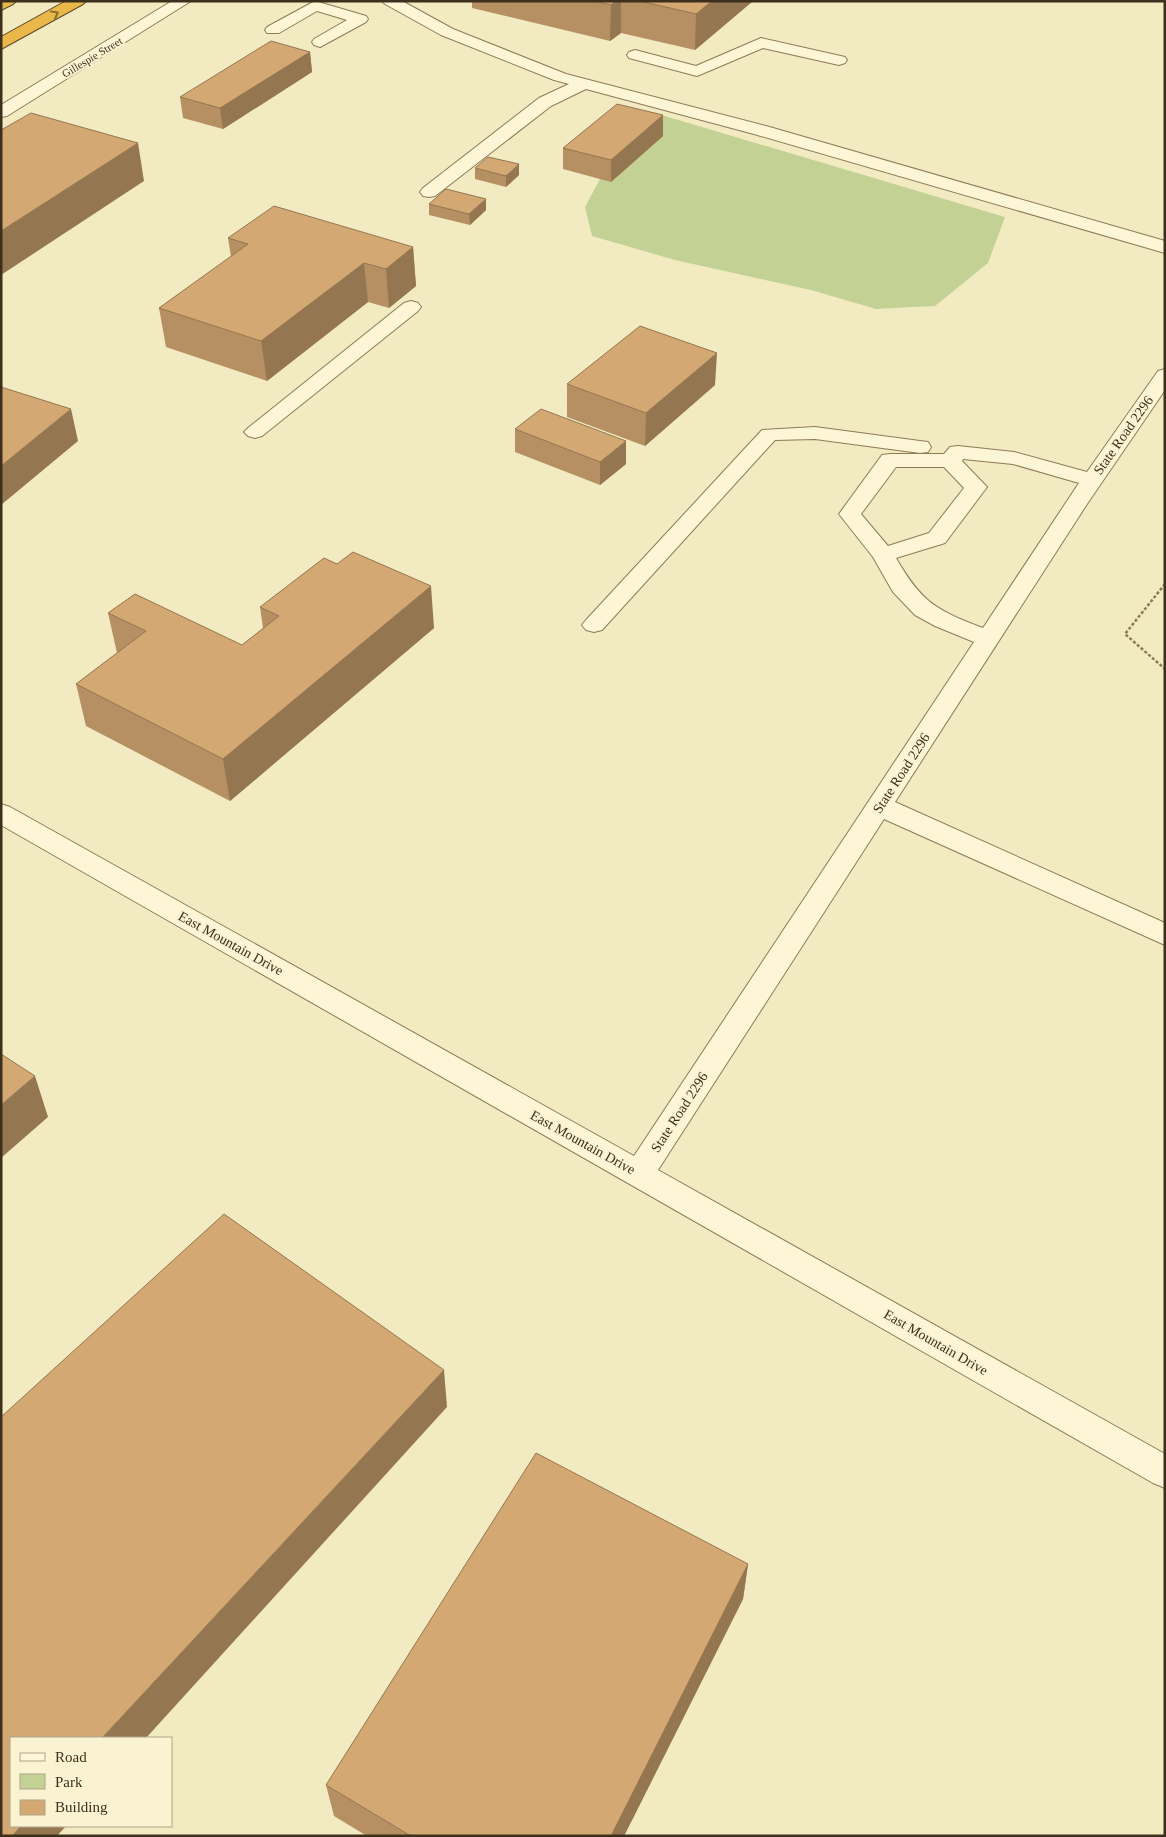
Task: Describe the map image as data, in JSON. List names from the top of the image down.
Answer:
{
  "streets": {
    "street": ["Gillespie Street", "State Road 2296", "East Mountain Drive"]
  },
  "crossings": [
    ["State Road 2296", "East Mountain Drive"]
  ],
  "legend": ["Road", "Park", "Building"]
}
